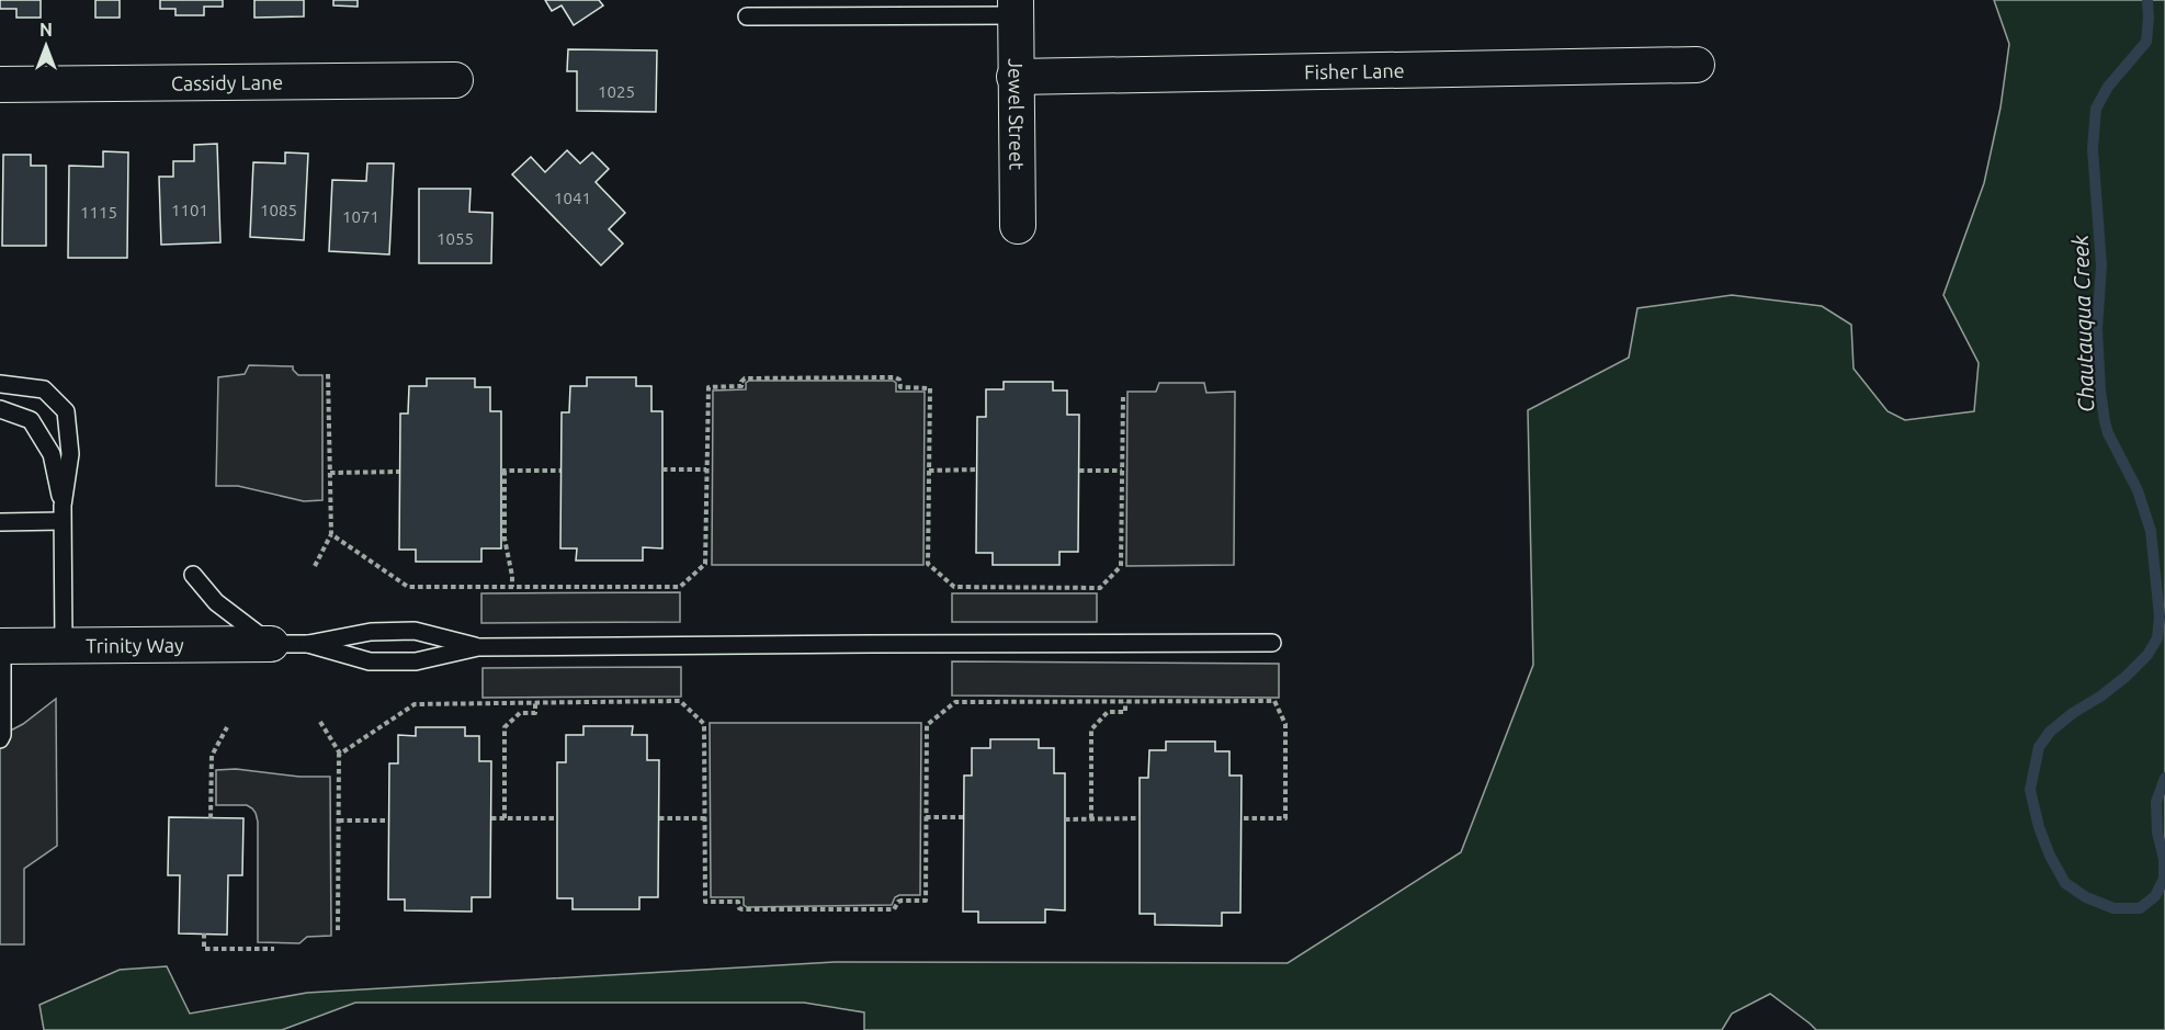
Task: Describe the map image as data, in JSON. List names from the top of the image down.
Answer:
{
  "streets": {
    "street": [
      "Fisher Lane",
      "Cassidy Lane",
      "Jewel Street",
      "Trinity Way"
    ]
  },
  "crossings": [
    ["Fisher Lane", "Jewel Street"]
  ],
  "water": ["Chautauqua Creek"],
  "house_numbers": [
    "1025",
    "1041",
    "1101",
    "1085",
    "1115",
    "1071",
    "1055"
  ],
  "north": "top"
}
